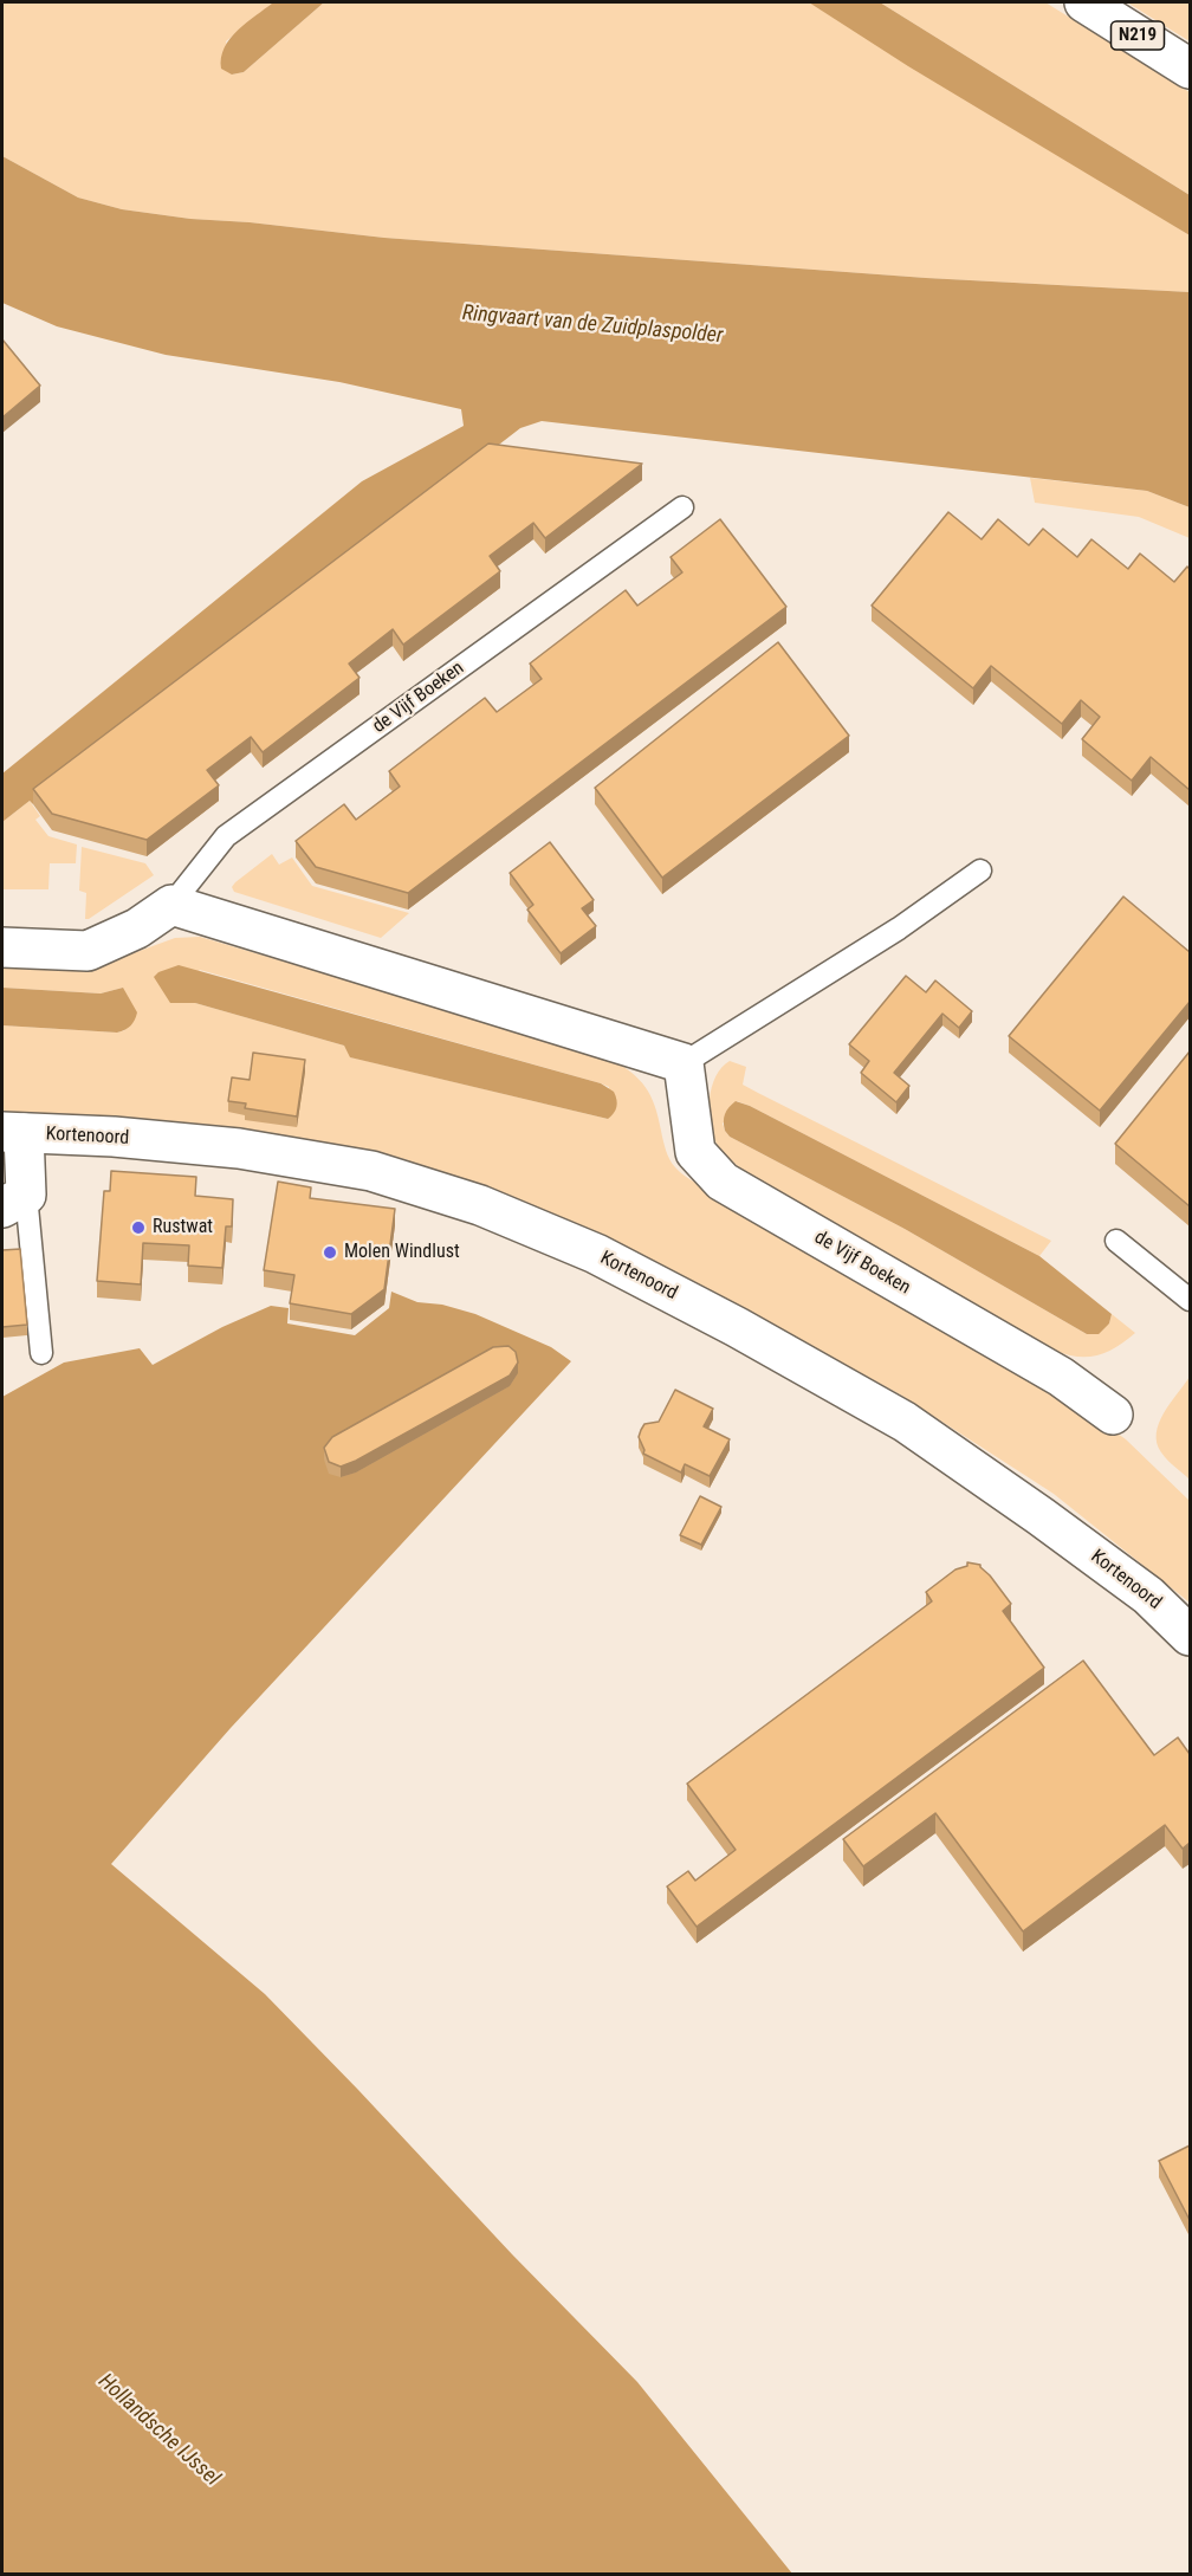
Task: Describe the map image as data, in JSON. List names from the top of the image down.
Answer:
{
  "streets": {
    "street": ["N219", "de Vijf Boeken", "Kortenoord"]
  },
  "water": ["Ringvaart van de Zuidplaspolder", "Hollandsche IJssel"],
  "places": ["Rustwat", "Molen Windlust"]
}
